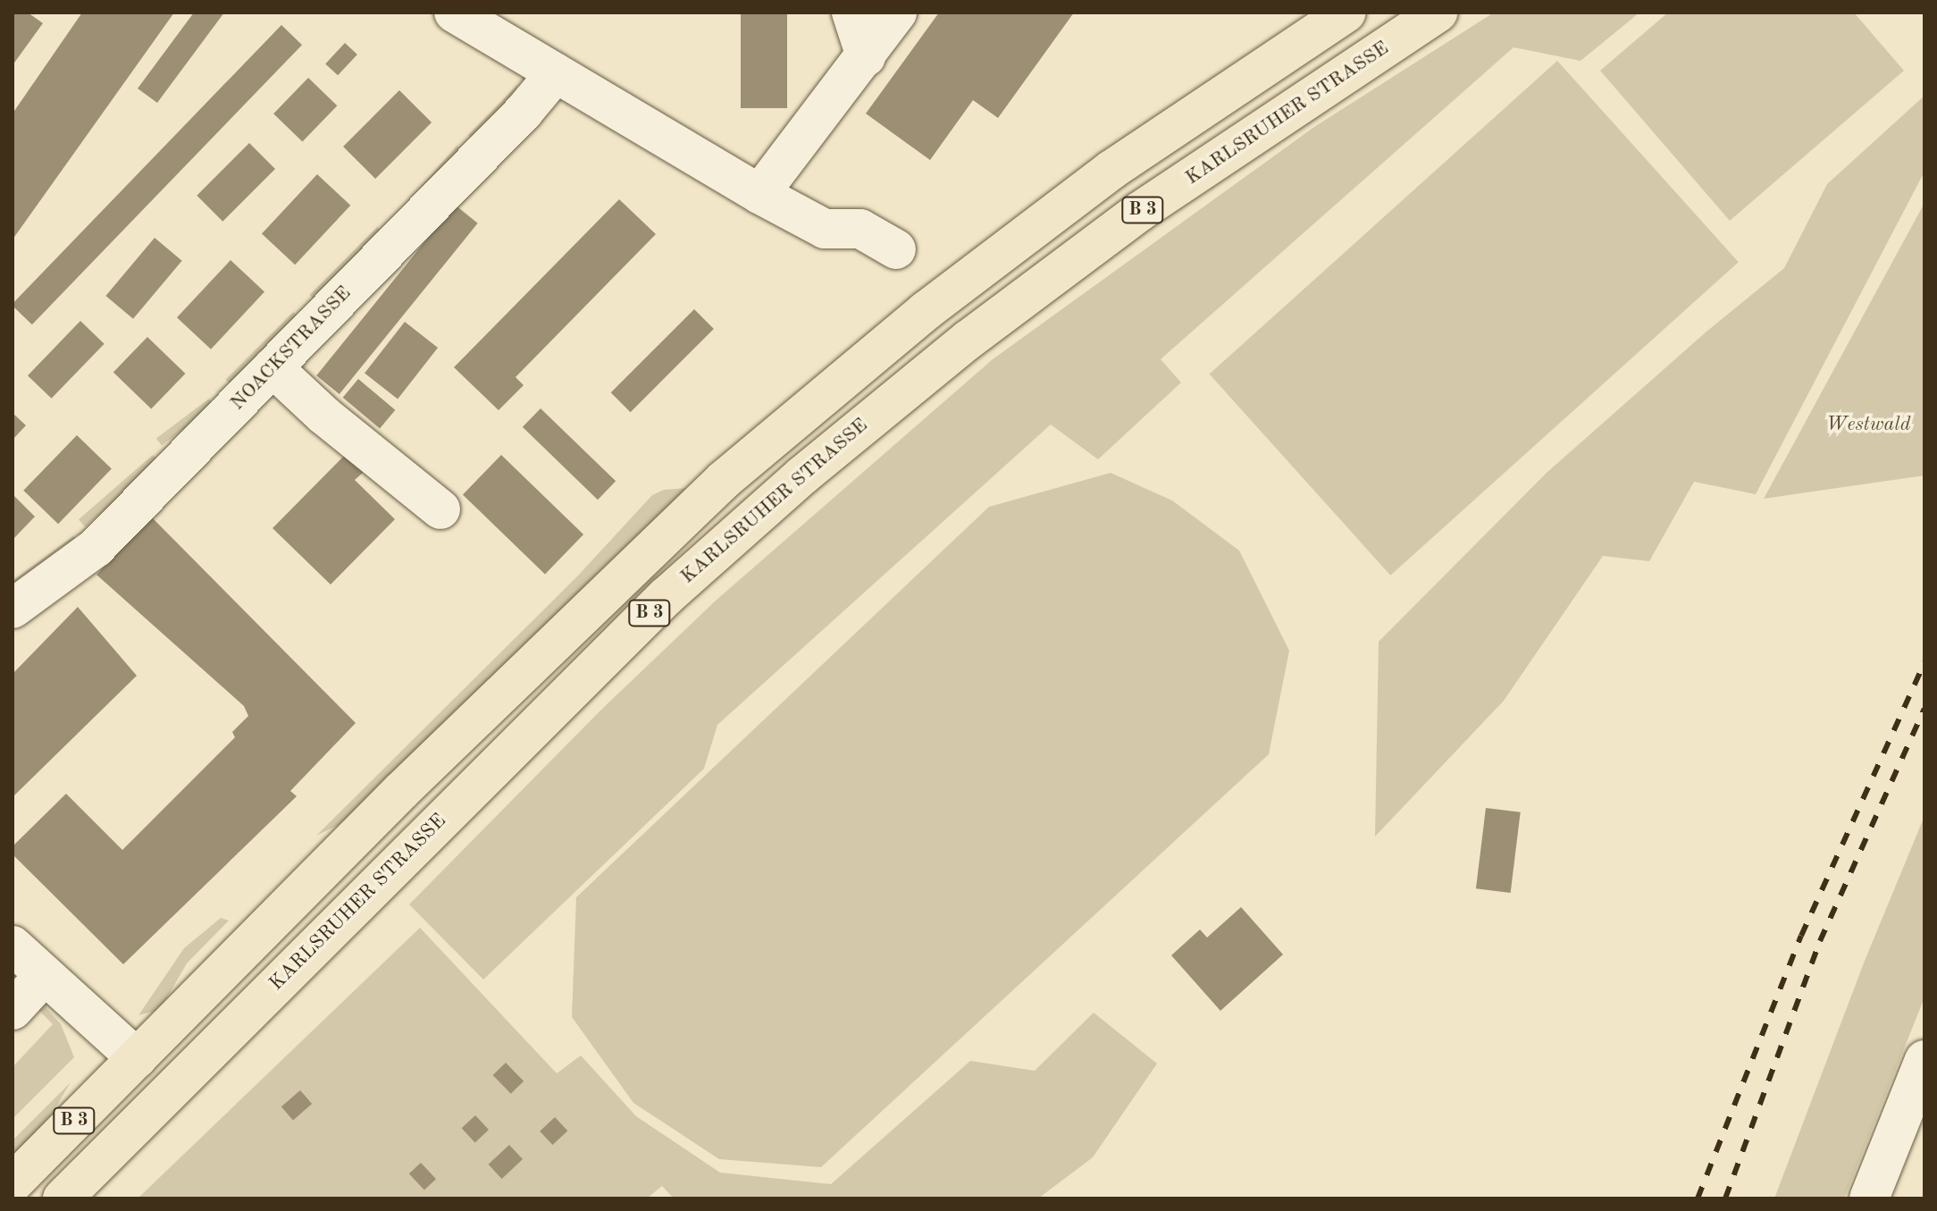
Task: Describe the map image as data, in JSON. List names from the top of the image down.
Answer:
{
  "streets": {
    "main road": ["KARLSRUHER STRASSE", "B 3"],
    "street": ["NOACKSTRASSE"]
  },
  "parks": ["Westwald"]
}
